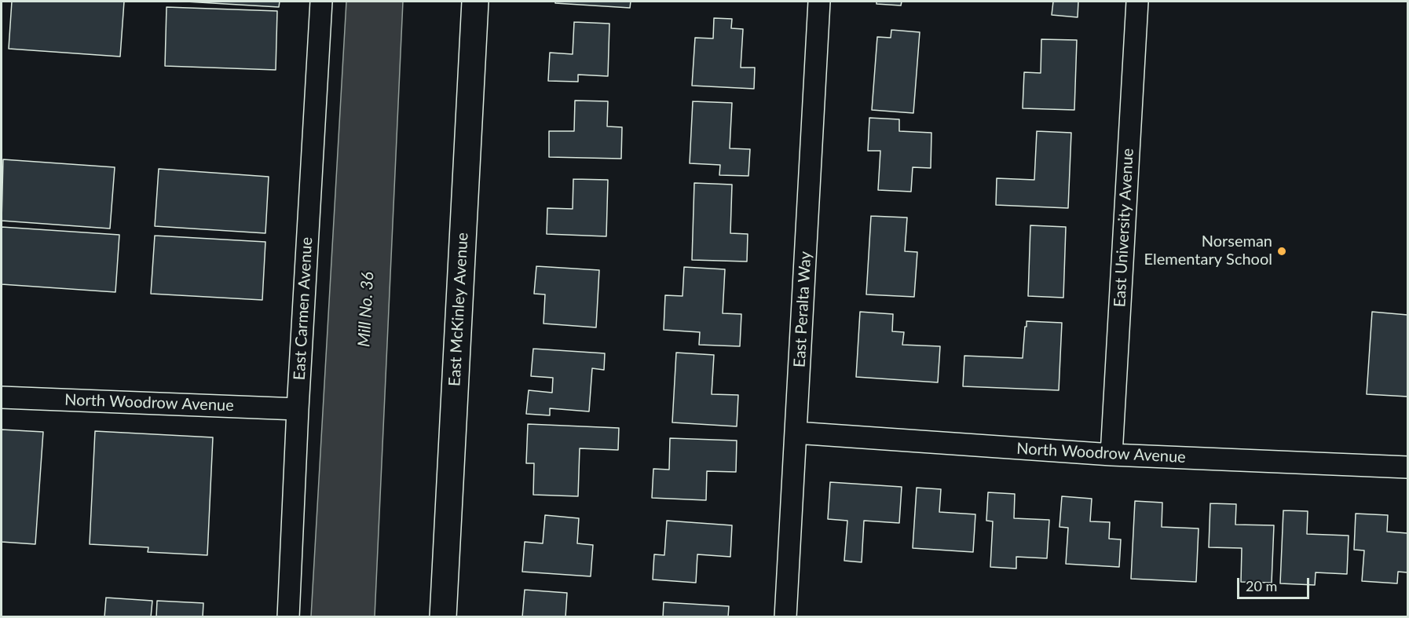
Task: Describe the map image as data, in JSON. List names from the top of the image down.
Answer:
{
  "streets": {
    "main road": ["East McKinley Avenue"],
    "street": [
      "East University Avenue",
      "East Carmen Avenue",
      "East Peralta Way",
      "North Woodrow Avenue"
    ]
  },
  "crossings": [
    ["East University Avenue", "North Woodrow Avenue"],
    ["East Carmen Avenue", "North Woodrow Avenue"],
    ["East Peralta Way", "North Woodrow Avenue"]
  ],
  "water": ["Mill No. 36"],
  "places": ["Norseman Elementary School"],
  "scale_bar": "20 m"
}
